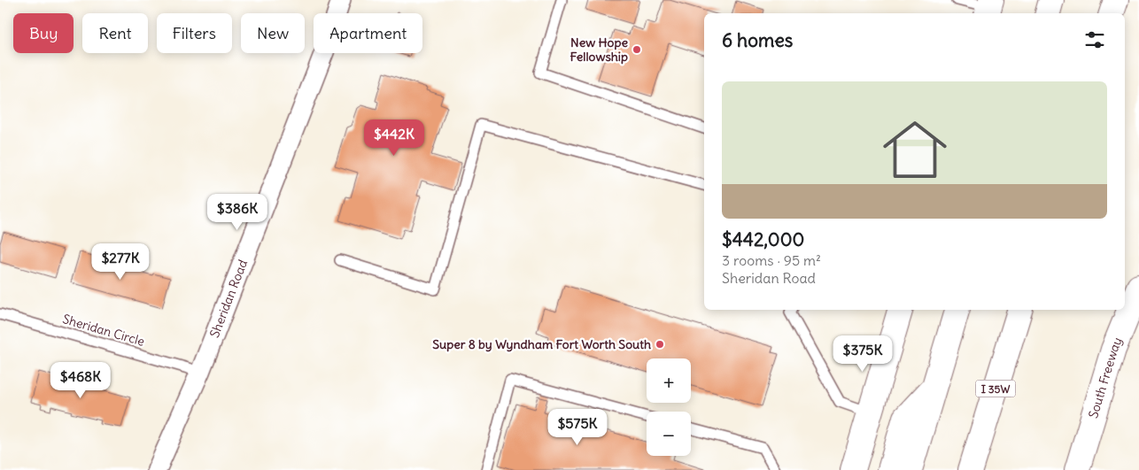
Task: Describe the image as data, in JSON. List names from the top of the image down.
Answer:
{
  "streets": {
    "main road": ["South Freeway", "I 35W"],
    "street": ["Sheridan Road"],
    "lane": ["Sheridan Circle"]
  },
  "crossings": [
    ["Sheridan Road", "Sheridan Circle"]
  ],
  "places": ["New Hope Fellowship", "Super 8 by Wyndham Fort Worth South"],
  "page": {
    "chip": [
      "Buy",
      "Rent",
      "Filters",
      "New",
      "Apartment"
    ],
    "heading": "6 homes",
    "list": [
      {
        "name": "$442,000",
        "note": "3 rooms · 95 m² · Sheridan Road"
      }
    ],
    "price": [
      "$442K",
      "$386K",
      "$277K",
      "$375K",
      "$468K",
      "$575K"
    ],
    "map_buttons": ["+", "−"]
  }
}
